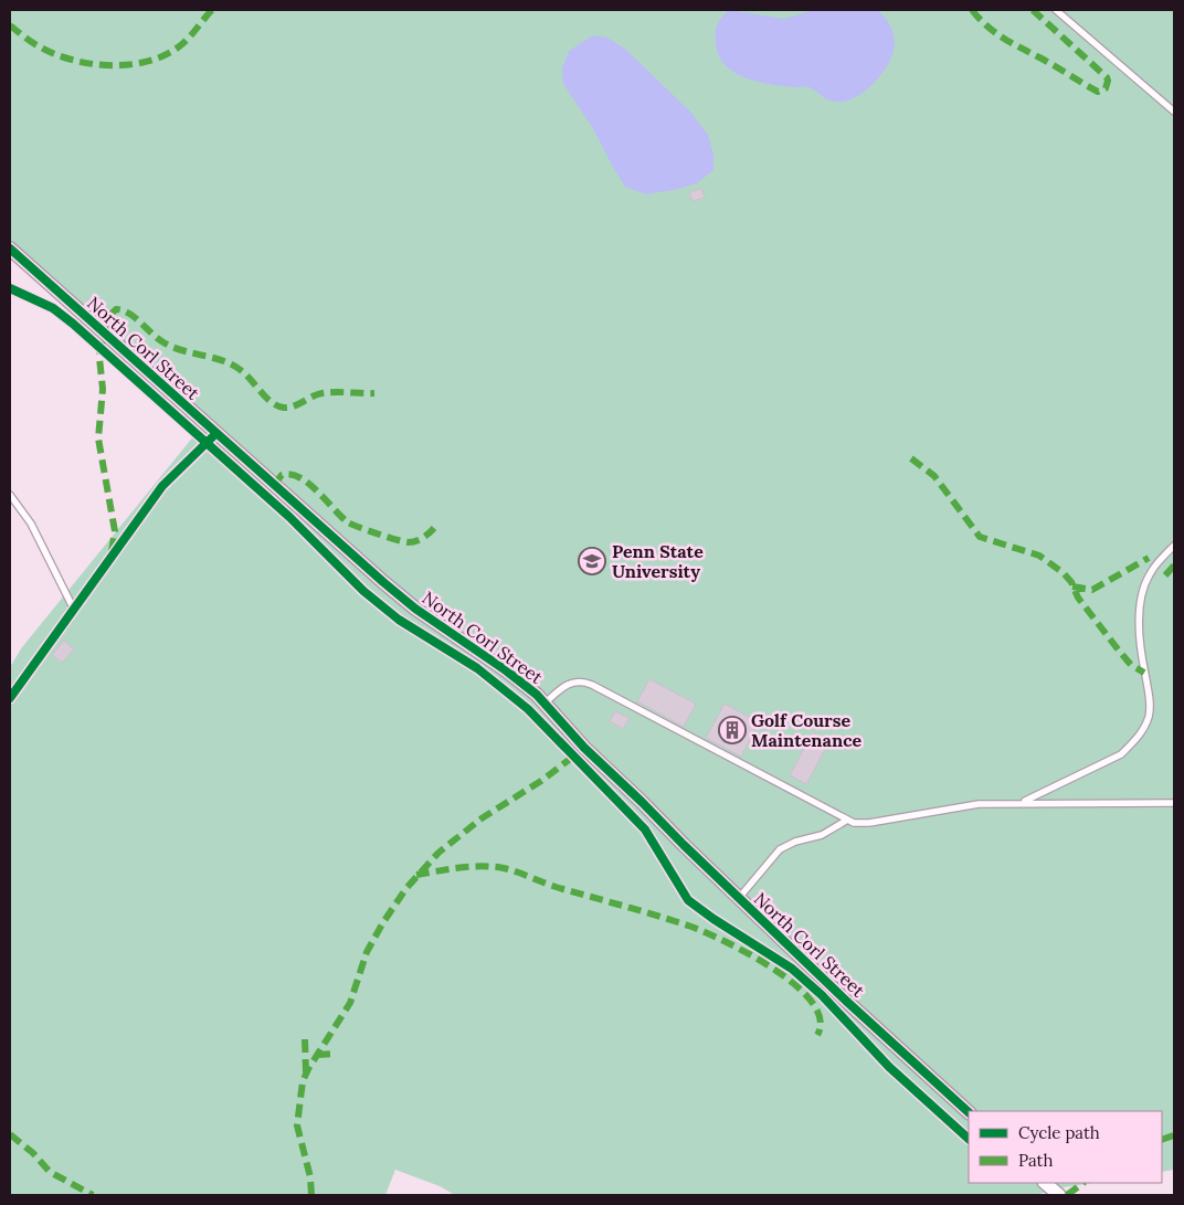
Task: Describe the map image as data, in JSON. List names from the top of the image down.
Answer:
{
  "streets": {
    "street": ["North Corl Street"]
  },
  "places": {
    "school or university": ["Penn State University"],
    "building": ["Golf Course Maintenance"]
  },
  "legend": ["Cycle path", "Path"]
}
